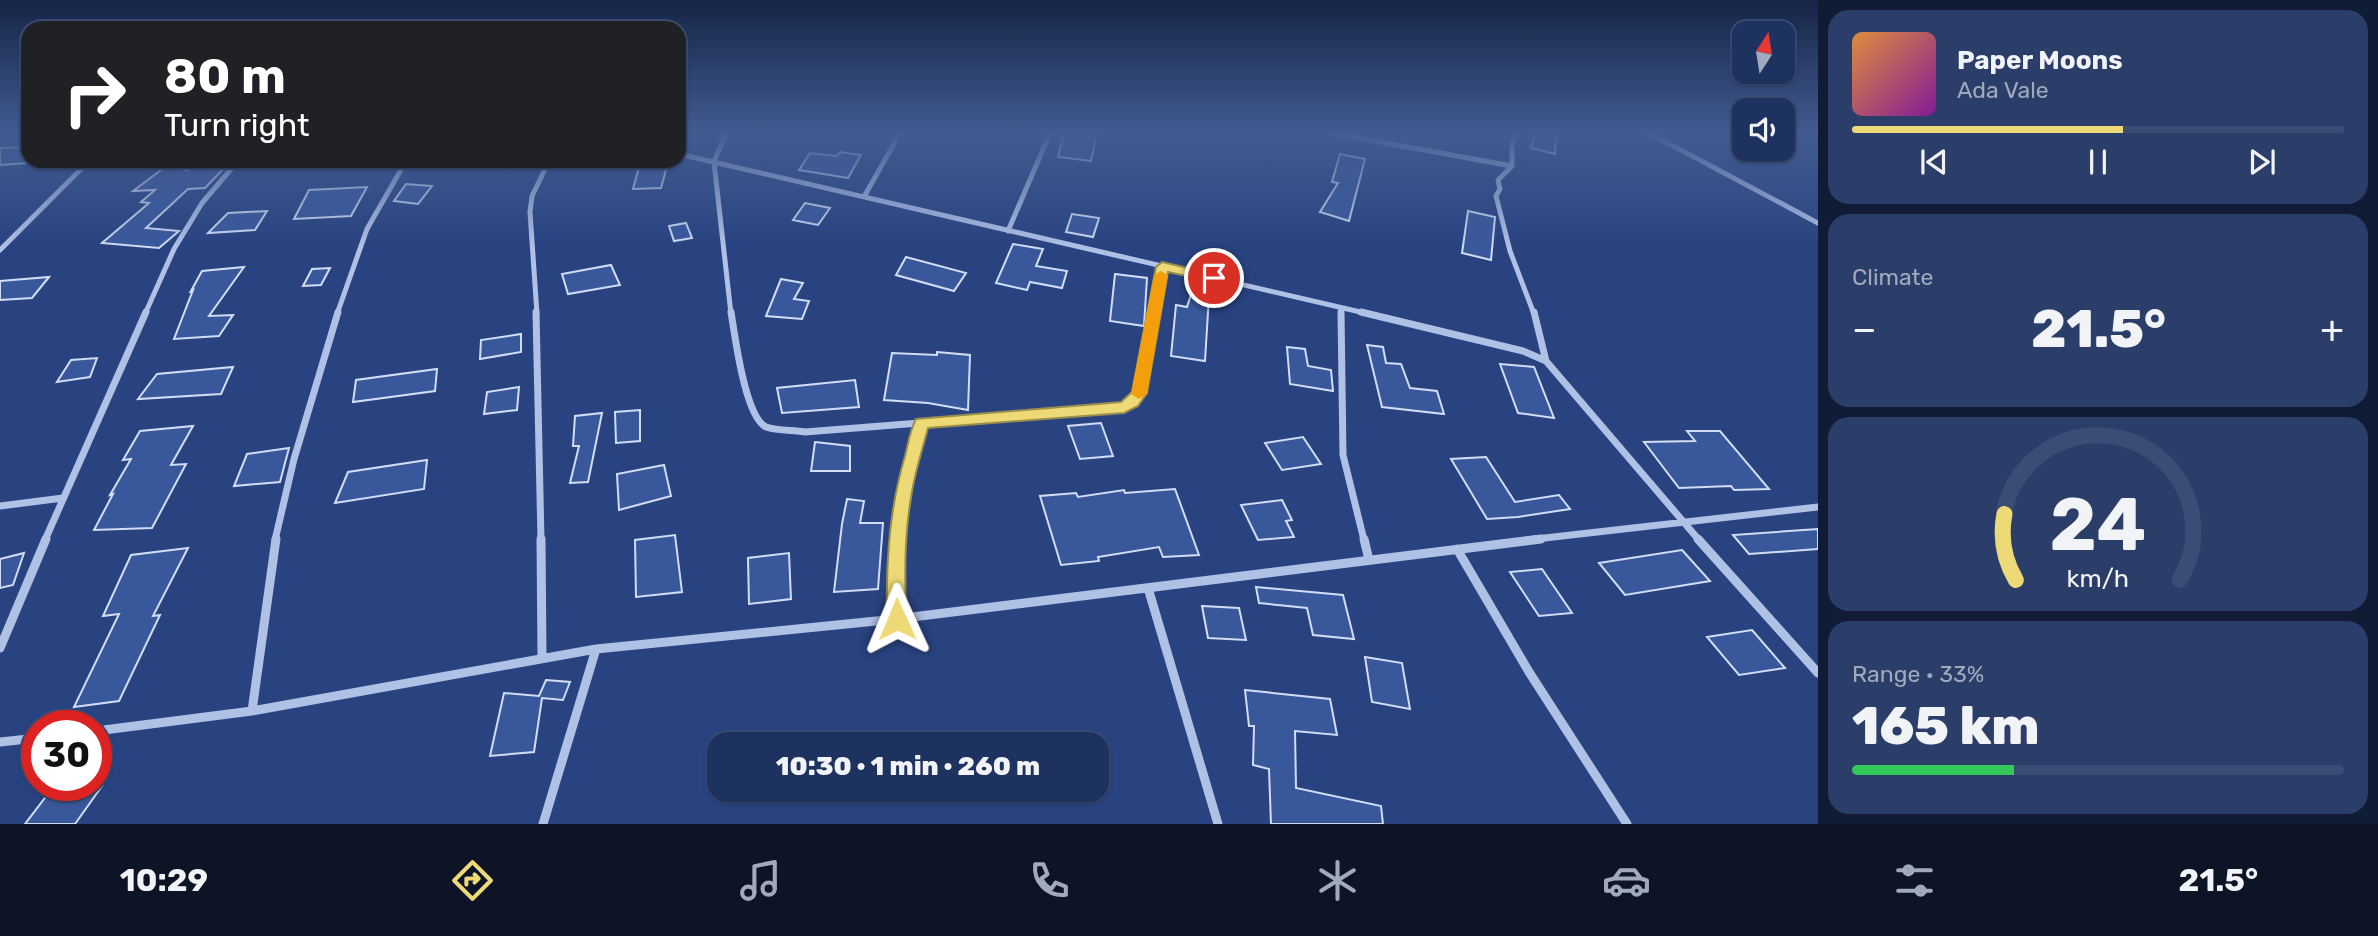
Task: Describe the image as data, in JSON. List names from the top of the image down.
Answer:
{
  "north": "top",
  "page": {
    "turn": ["80 m", "Turn right"],
    "song": ["Paper Moons", "Ada Vale"],
    "tile": [
      "Climate",
      ["Range · 33%", "165 km"]
    ],
    "heat": ["−", "21.5°", "+"],
    "limit": "30",
    "trip": "10:30 · 1 min · 260 m",
    "tabs": ["10:29", "21.5°"],
    "gauge": ["24", "km/h"]
  }
}
